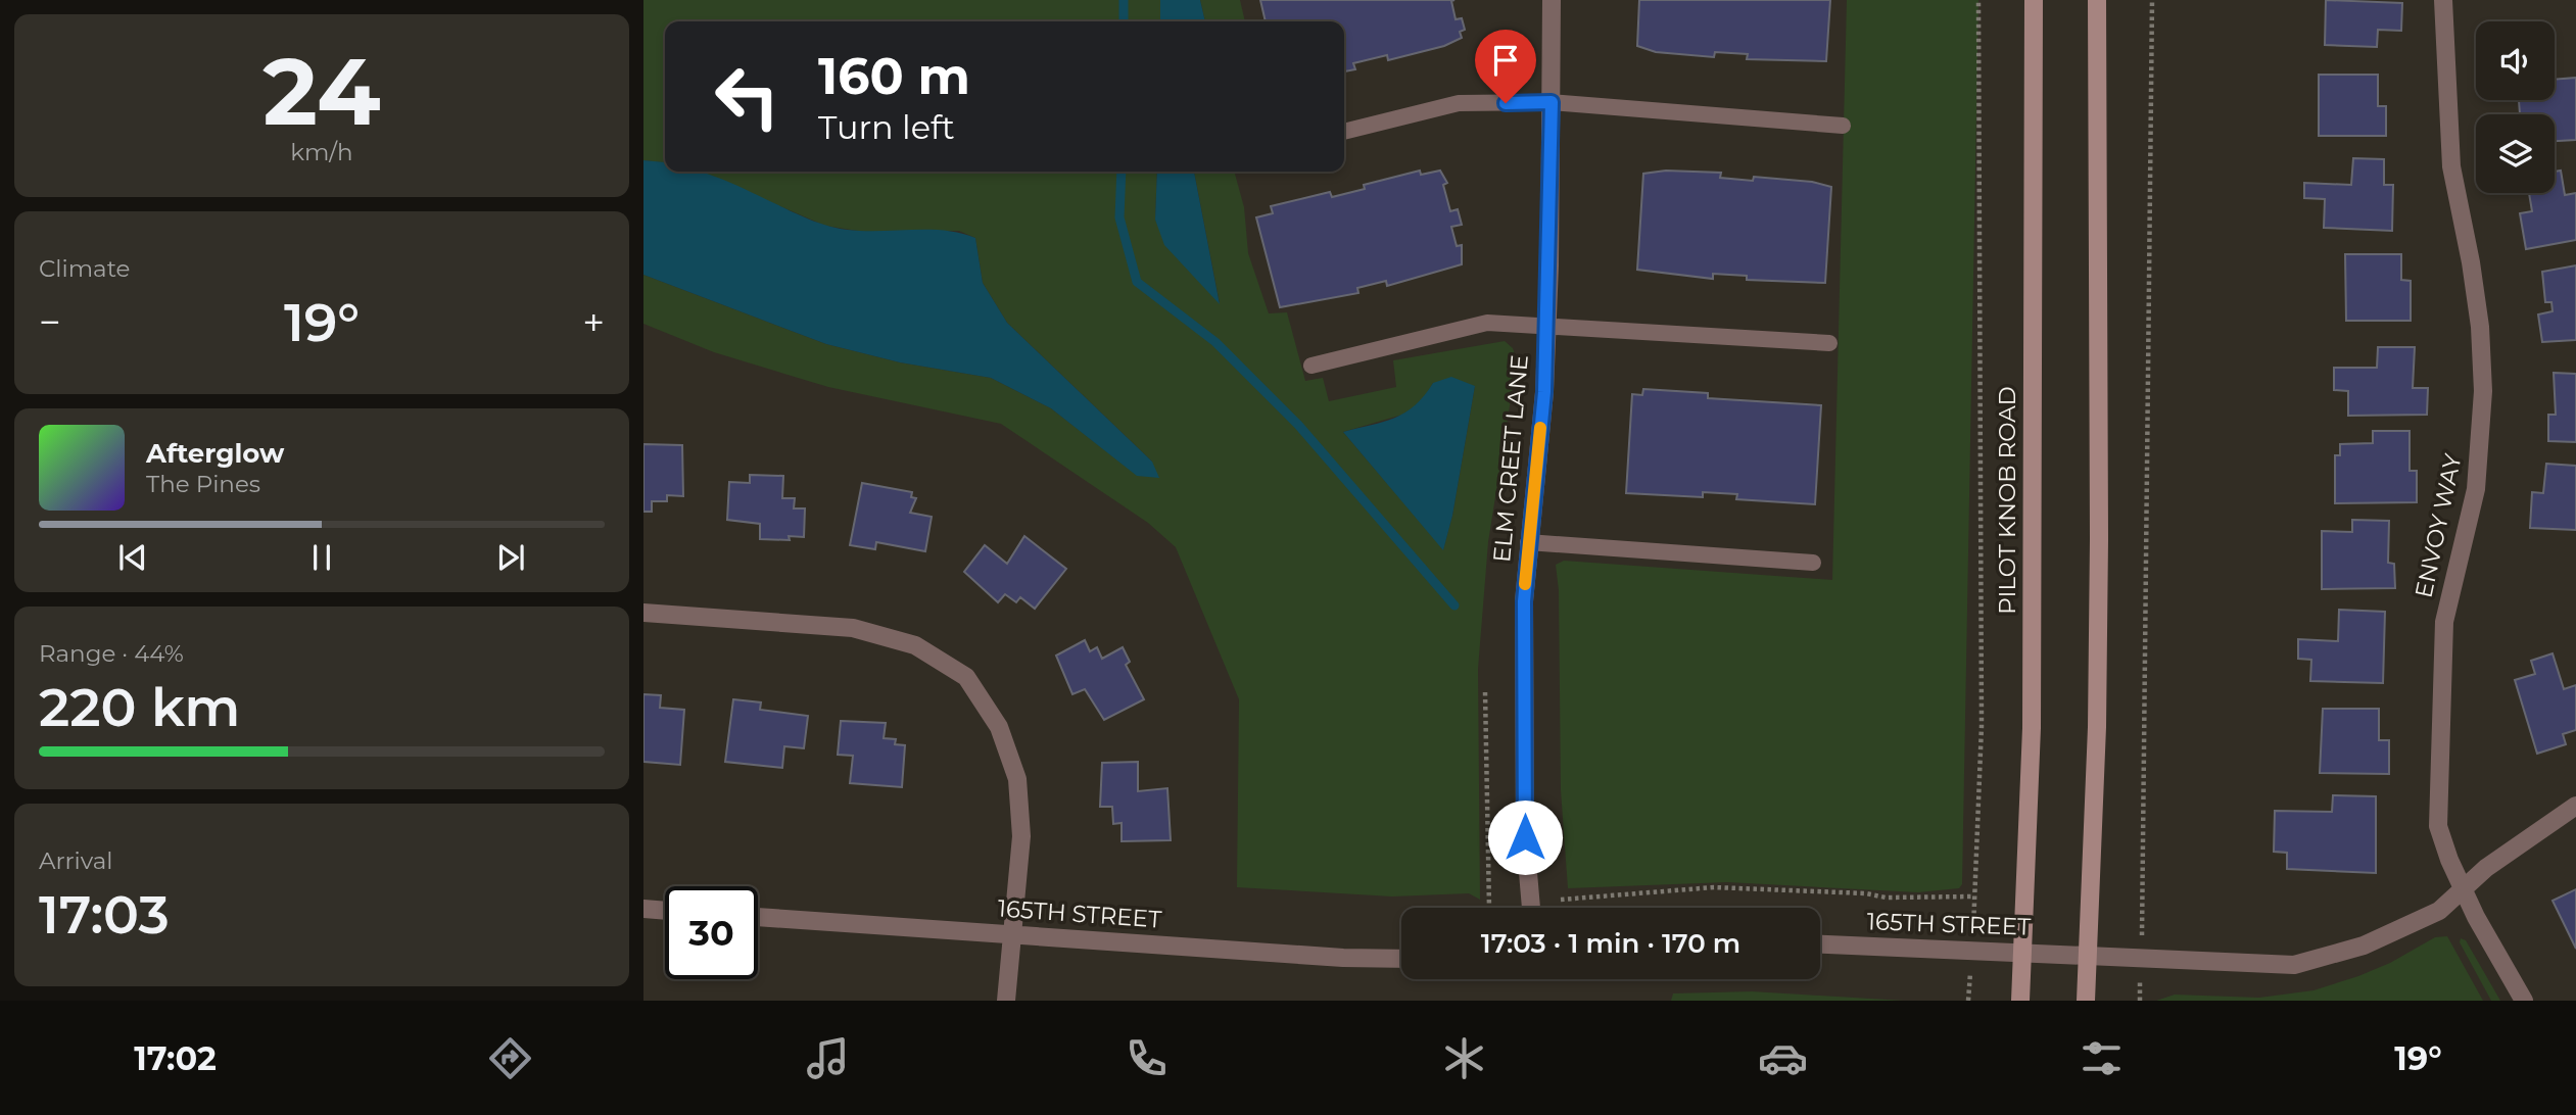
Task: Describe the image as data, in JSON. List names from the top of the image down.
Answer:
{
  "streets": {
    "main road": ["PILOT KNOB ROAD"],
    "street": ["ELM CREET LANE", "ENVOY WAY", "165TH STREET"]
  },
  "crossings": [
    ["PILOT KNOB ROAD", "165TH STREET"],
    ["ENVOY WAY", "165TH STREET"]
  ],
  "page": {
    "tile": [
      ["24", "km/h"],
      "Climate",
      ["Range · 44%", "220 km"],
      ["Arrival", "17:03"]
    ],
    "turn": ["160 m", "Turn left"],
    "heat": ["−", "19°", "+"],
    "song": ["Afterglow", "The Pines"],
    "limit": "30",
    "trip": "17:03 · 1 min · 170 m",
    "tabs": ["17:02", "19°"]
  }
}
